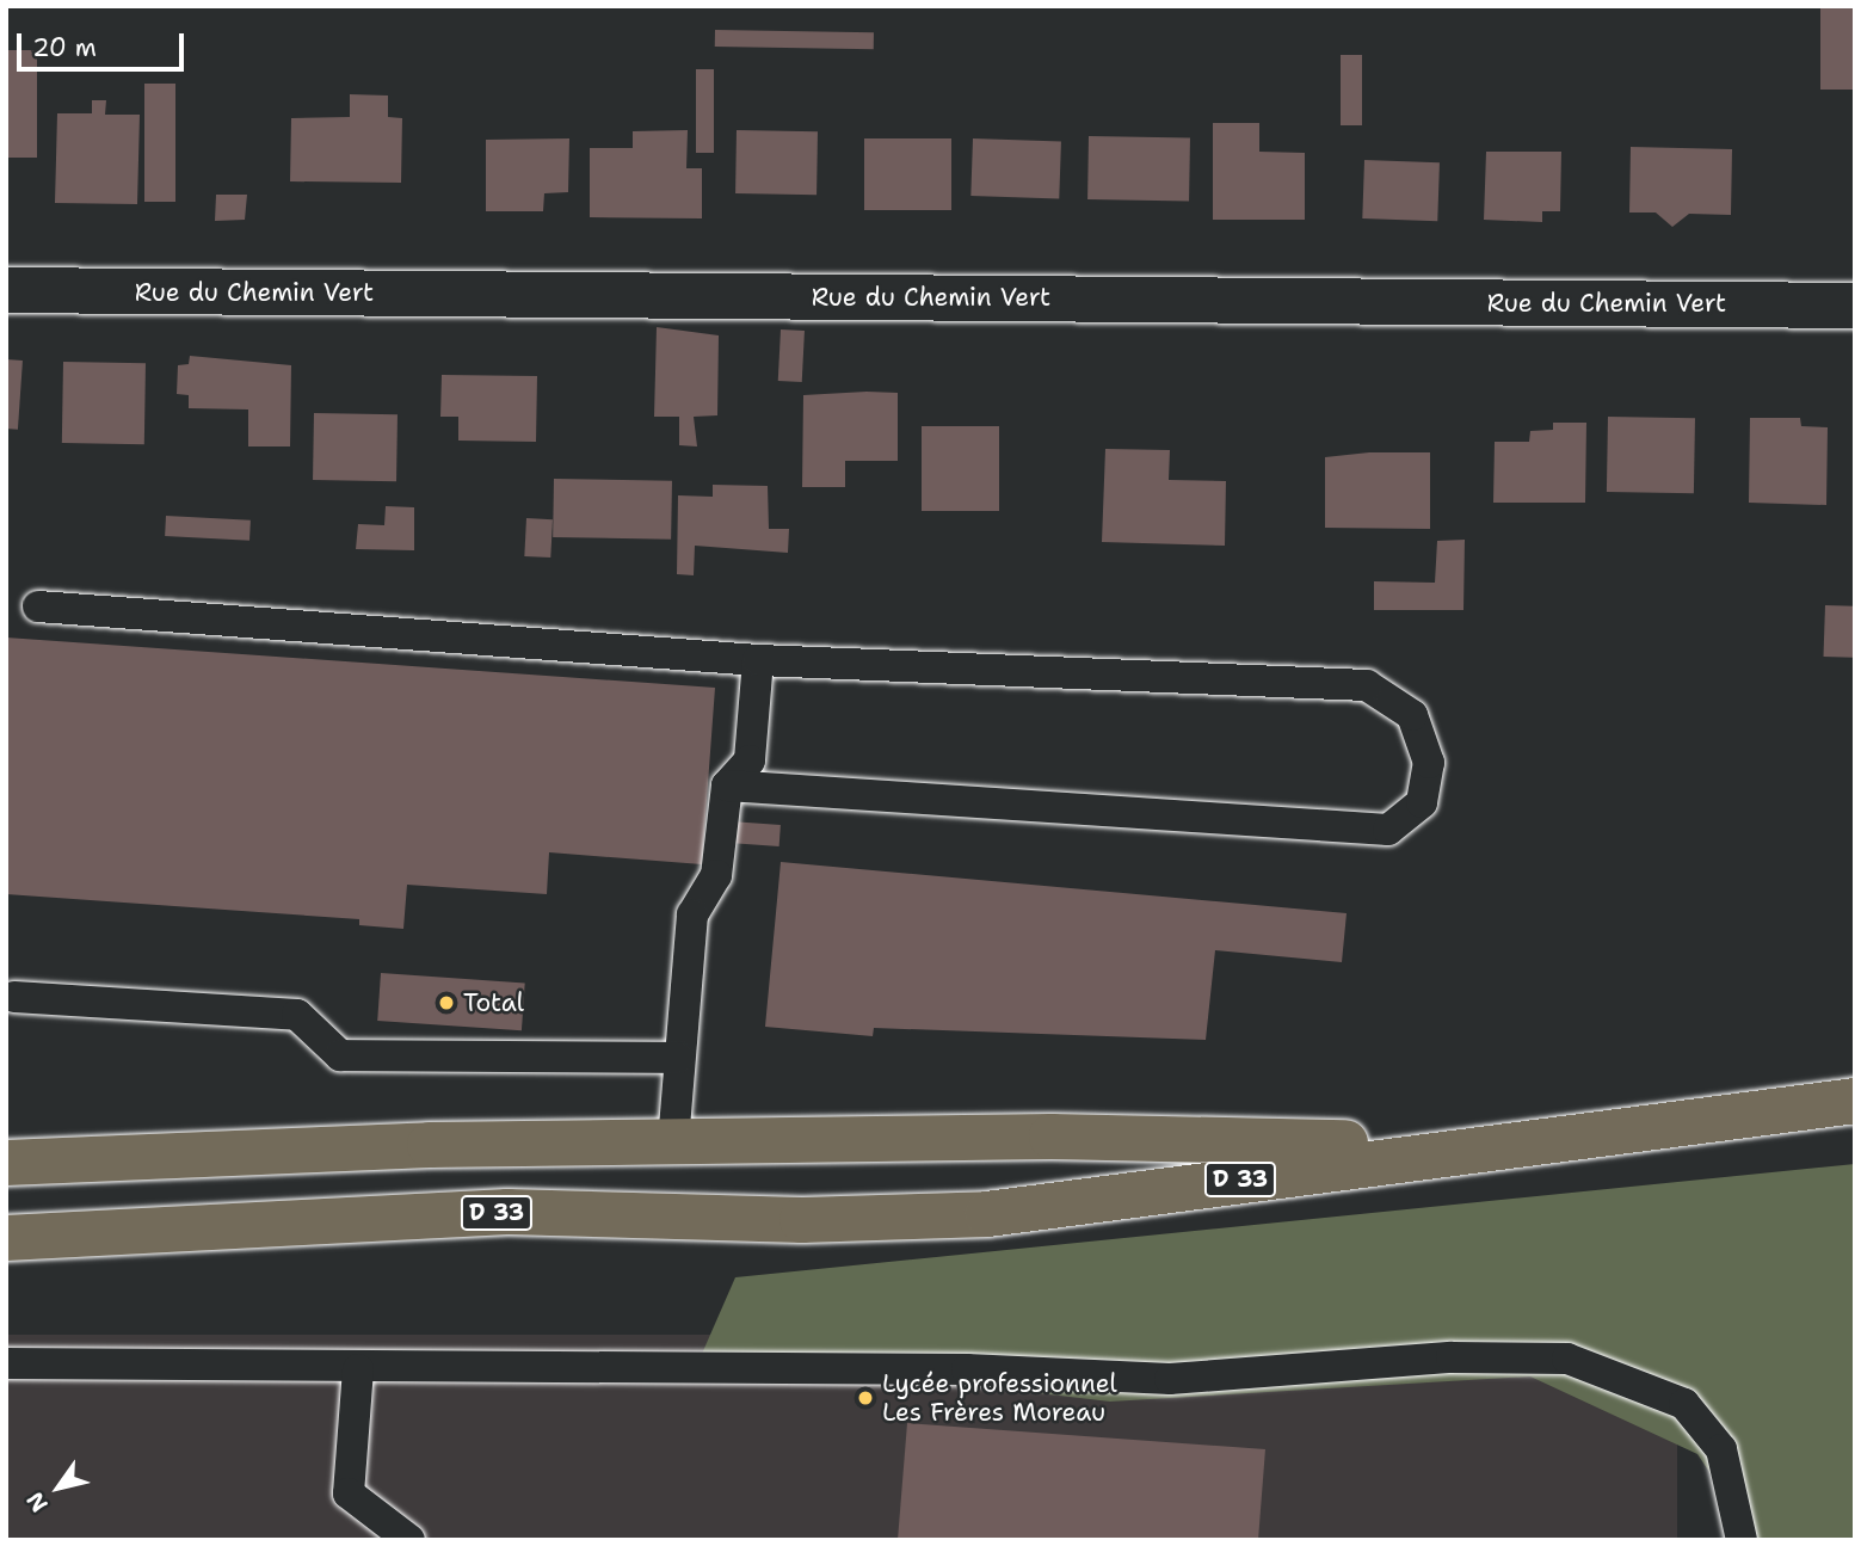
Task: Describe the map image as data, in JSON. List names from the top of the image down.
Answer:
{
  "streets": {
    "main road": ["D 33"],
    "street": ["Rue du Chemin Vert"]
  },
  "places": ["Total", "Lycée professionnel Les Frères Moreau"],
  "scale_bar": "20 m",
  "north": "bottom left"
}
